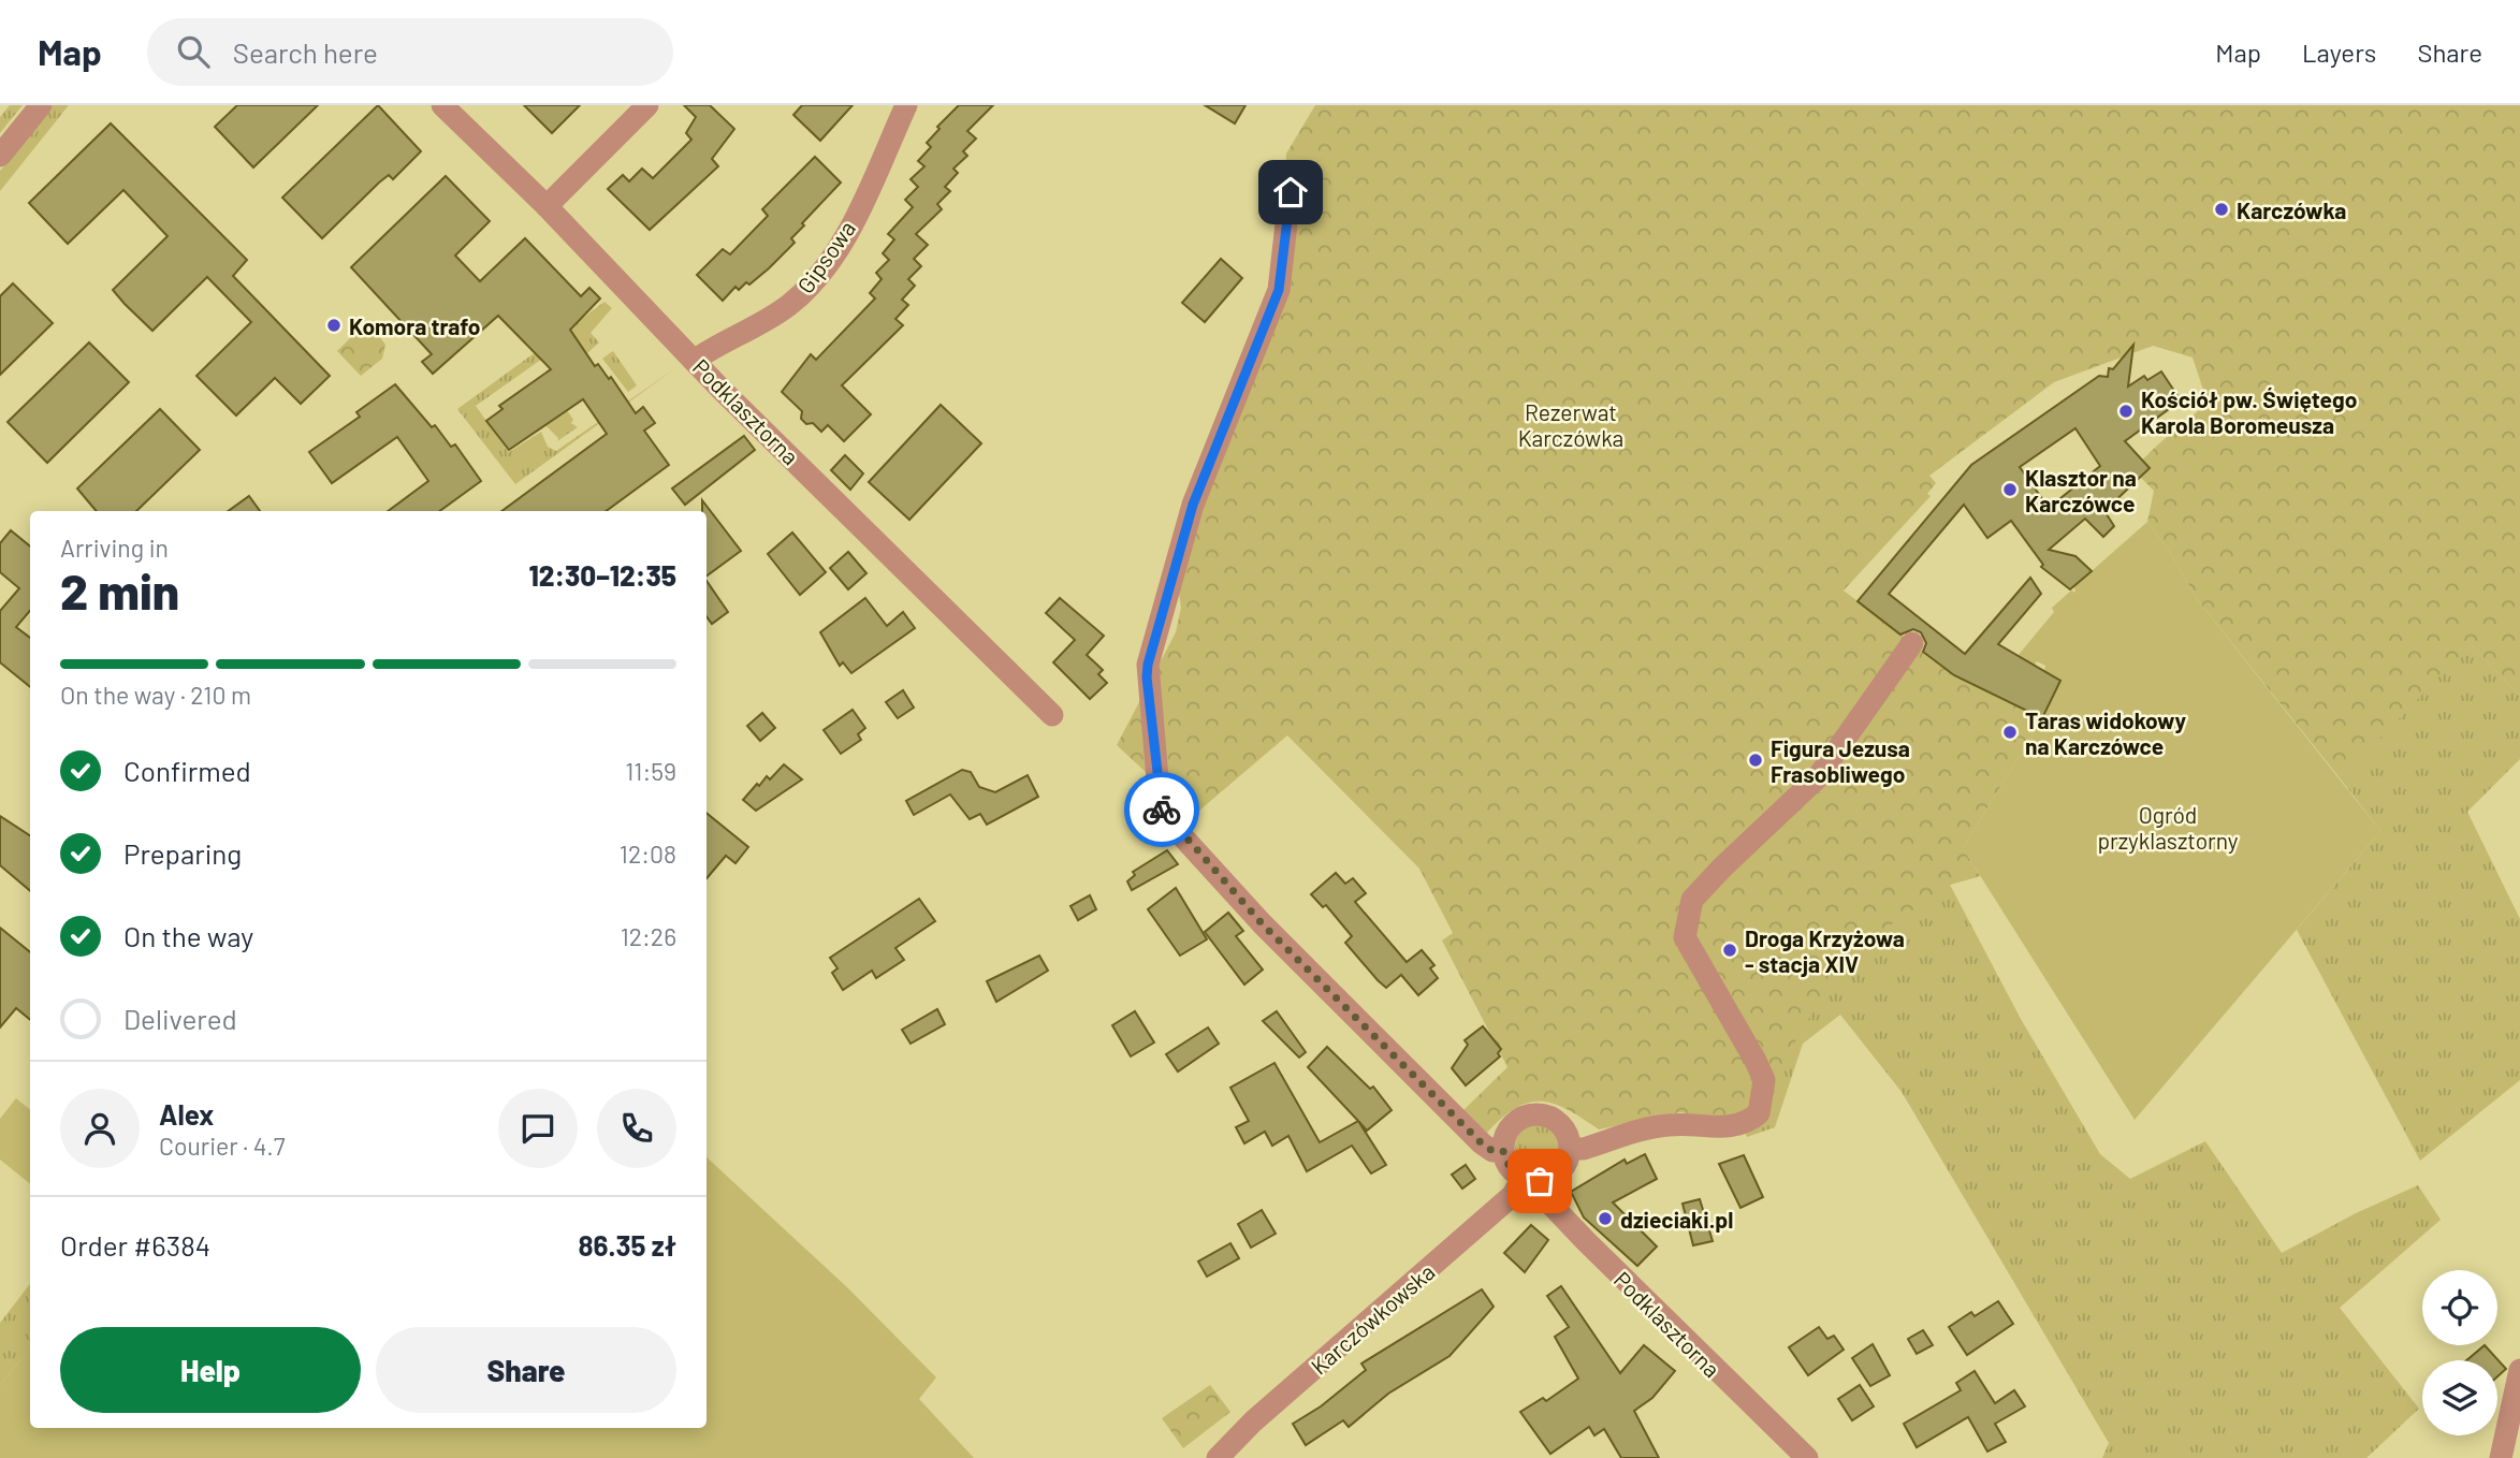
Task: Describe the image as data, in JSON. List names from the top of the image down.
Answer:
{
  "streets": {
    "street": ["Gipsowa", "Podklasztorna", "Karczówkowska"]
  },
  "crossings": [
    ["Gipsowa", "Podklasztorna"],
    ["Podklasztorna", "Karczówkowska"]
  ],
  "parks": ["Rezerwat Karczówka", "Ogród przyklasztorny"],
  "places": [
    "Karczówka",
    "Komora trafo",
    "Kościół pw. Świętego Karola Boromeusza",
    "Klasztor na Karczówce",
    "Taras widokowy na Karczówce",
    "Figura Jezusa Frasobliwego",
    "Droga Krzyżowa - stacja XIV",
    "dzieciaki.pl"
  ],
  "page": {
    "header": "Map",
    "search": "Search here",
    "nav": ["Map", "Layers", "Share"],
    "heading": ["2 min", "Arriving in", "12:30–12:35"],
    "panel": [
      "Alex",
      "Courier · 4.7",
      "Order #6384",
      "86.35 zł"
    ],
    "bar": "On the way · 210 m",
    "list": [
      ["Confirmed", "11:59"],
      ["Preparing", "12:08"],
      ["On the way", "12:26"],
      "Delivered"
    ],
    "buttons": ["Help", "Share"]
  }
}
